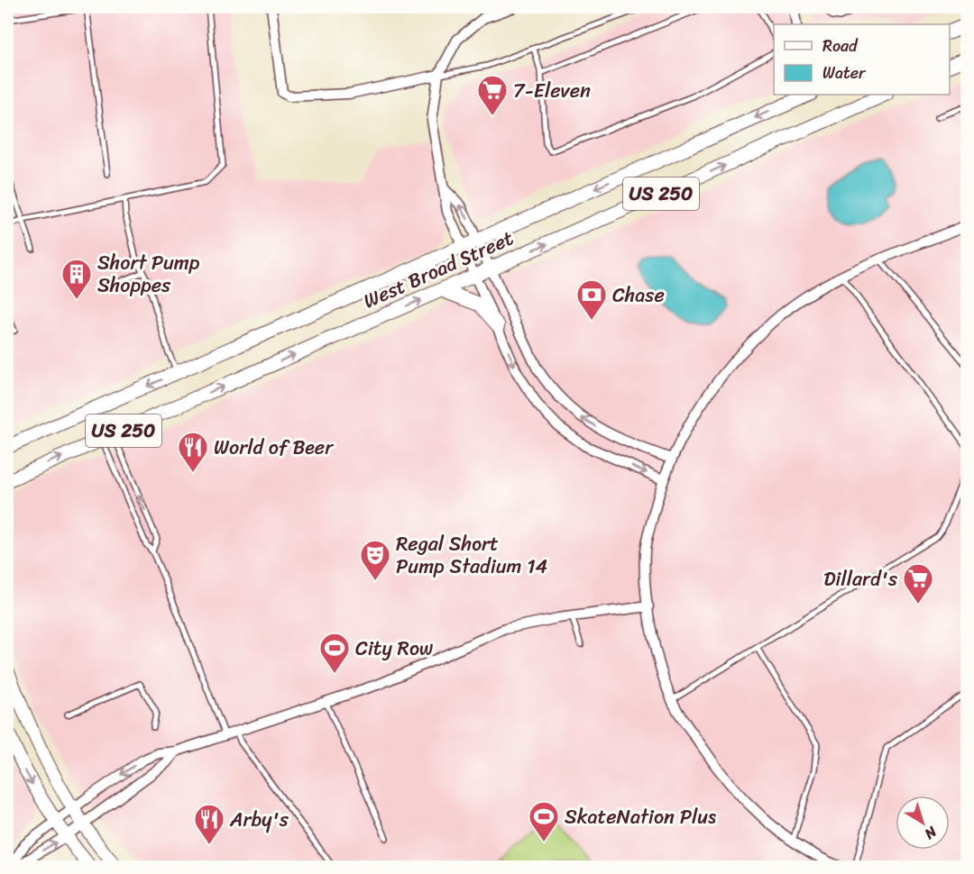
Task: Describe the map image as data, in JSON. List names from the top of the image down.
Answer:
{
  "streets": {
    "main road": ["US 250", "West Broad Street"]
  },
  "places": {
    "supermarket": ["7-Eleven", "Dillard's"],
    "building": ["Short Pump Shoppes"],
    "bank": ["Chase"],
    "restaurant": ["World of Beer", "Arby's"],
    "theatre": ["Regal Short Pump Stadium 14"],
    "sports": ["City Row", "SkateNation Plus"]
  },
  "legend": ["Road", "Water"],
  "north": "bottom right"
}
